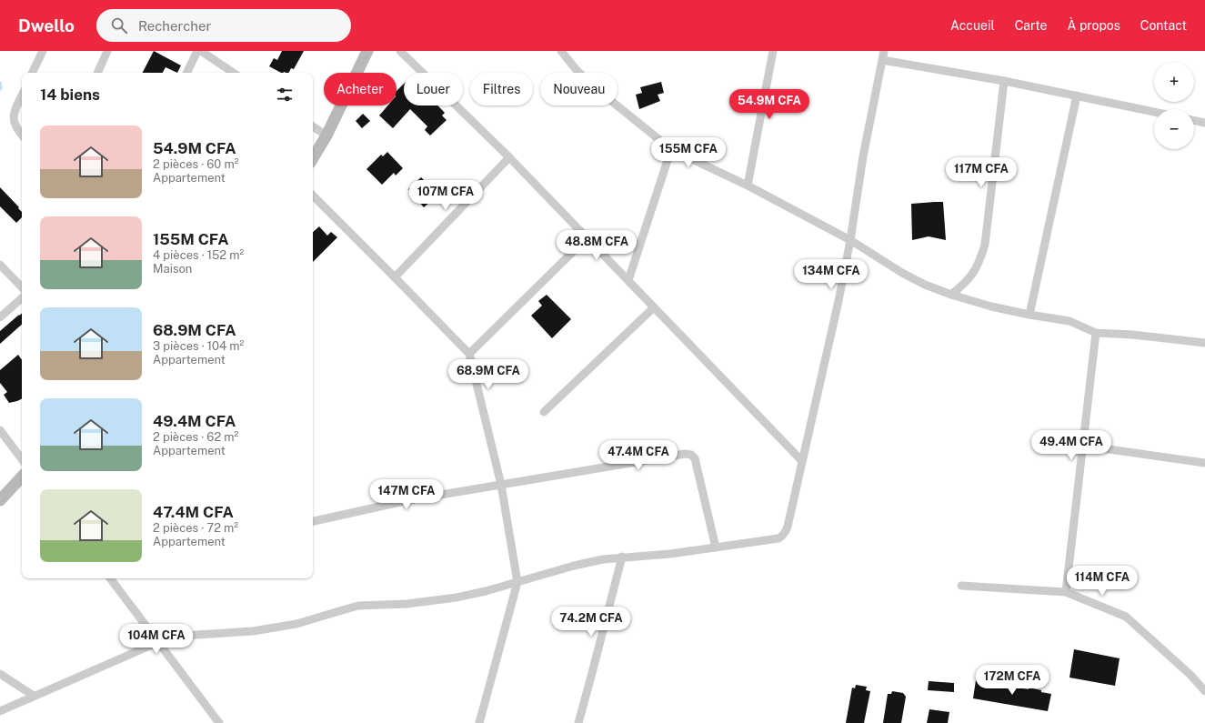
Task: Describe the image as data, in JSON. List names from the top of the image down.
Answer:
{
  "page": {
    "header": "Dwello",
    "search": "Rechercher",
    "nav": [
      "Accueil",
      "Carte",
      "À propos",
      "Contact"
    ],
    "map_buttons": ["+", "−"],
    "chip": [
      "Acheter",
      "Louer",
      "Filtres",
      "Nouveau"
    ],
    "heading": "14 biens",
    "price": [
      "54.9M CFA",
      "155M CFA",
      "117M CFA",
      "107M CFA",
      "48.8M CFA",
      "134M CFA",
      "68.9M CFA",
      "49.4M CFA",
      "47.4M CFA",
      "147M CFA",
      "114M CFA",
      "74.2M CFA",
      "104M CFA",
      "172M CFA"
    ],
    "list": [
      {
        "name": "54.9M CFA",
        "note": "2 pièces · 60 m² · Appartement"
      },
      {
        "name": "155M CFA",
        "note": "4 pièces · 152 m² · Maison"
      },
      {
        "name": "68.9M CFA",
        "note": "3 pièces · 104 m² · Appartement"
      },
      {
        "name": "49.4M CFA",
        "note": "2 pièces · 62 m² · Appartement"
      },
      {
        "name": "47.4M CFA",
        "note": "2 pièces · 72 m² · Appartement"
      }
    ]
  }
}
